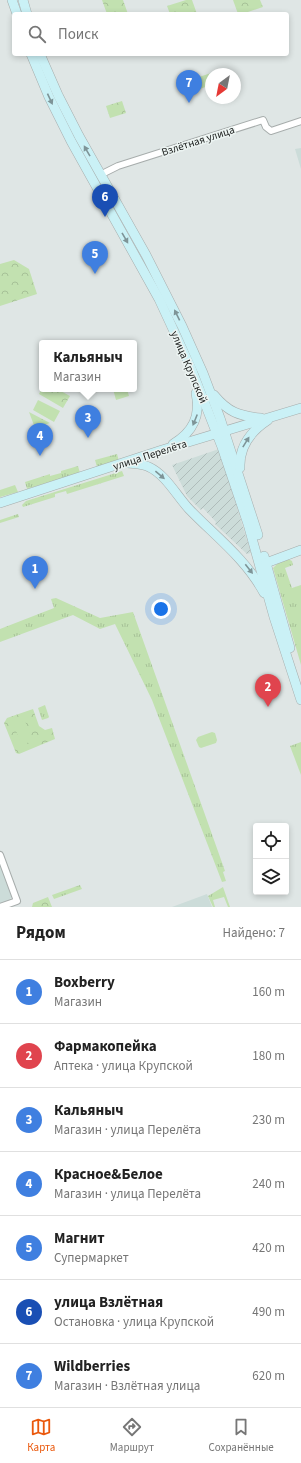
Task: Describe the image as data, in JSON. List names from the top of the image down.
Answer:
{
  "streets": {
    "main road": ["Взлётная улица", "улица Крупской", "улица Перелёта"]
  },
  "crossings": [
    ["Взлётная улица", "улица Крупской"],
    ["улица Крупской", "улица Перелёта"]
  ],
  "north": "bottom left",
  "page": {
    "search": "Поиск",
    "pins": [
      "7",
      "6",
      "5",
      "3",
      "4",
      "1",
      "2"
    ],
    "popup": ["Кальяныч", "Магазин"],
    "heading": ["Рядом", "Найдено: 7"],
    "list": [
      {
        "mark": "1",
        "name": "Boxberry",
        "note": "Магазин",
        "value": "160 m"
      },
      {
        "mark": "2",
        "name": "Фармакопейка",
        "note": "Аптека · улица Крупской",
        "value": "180 m"
      },
      {
        "mark": "3",
        "name": "Кальяныч",
        "note": "Магазин · улица Перелёта",
        "value": "230 m"
      },
      {
        "mark": "4",
        "name": "Красное&Белое",
        "note": "Магазин · улица Перелёта",
        "value": "240 m"
      },
      {
        "mark": "5",
        "name": "Магнит",
        "note": "Супермаркет",
        "value": "420 m"
      },
      {
        "mark": "6",
        "name": "улица Взлётная",
        "note": "Остановка · улица Крупской",
        "value": "490 m"
      },
      {
        "mark": "7",
        "name": "Wildberries",
        "note": "Магазин · Взлётная улица",
        "value": "620 m"
      }
    ],
    "nav": ["Карта", "Маршрут", "Сохранённые"]
  }
}
